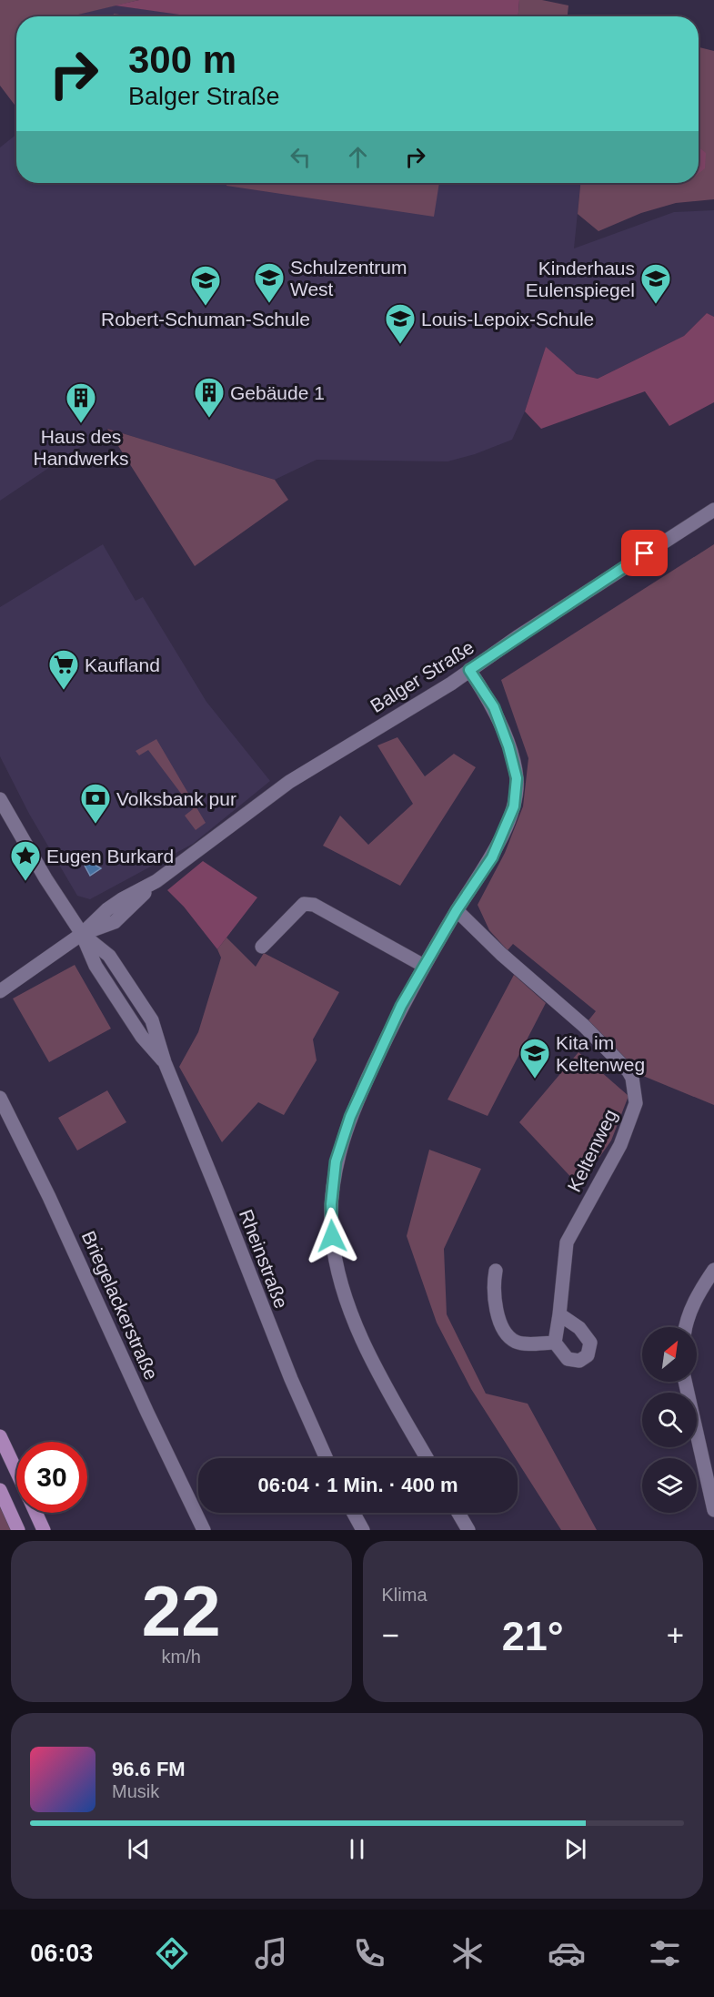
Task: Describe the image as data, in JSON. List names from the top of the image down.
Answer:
{
  "streets": {
    "street": [
      "Balger Straße",
      "Keltenweg",
      "Rheinstraße",
      "Briegelackerstraße"
    ]
  },
  "crossings": [
    ["Balger Straße", "Rheinstraße"]
  ],
  "places": {
    "school or university": [
      "Schulzentrum West",
      "Kinderhaus Eulenspiegel",
      "Robert-Schuman-Schule",
      "Louis-Lepoix-Schule",
      "Kita im Keltenweg"
    ],
    "building": ["Gebäude 1", "Haus des Handwerks"],
    "supermarket": ["Kaufland"],
    "bank": ["Volksbank pur"],
    "place": ["Eugen Burkard"]
  },
  "north": "top right",
  "page": {
    "turn": ["300 m", "Balger Straße"],
    "limit": "30",
    "trip": "06:04 · 1 Min. · 400 m",
    "tile": [
      ["22", "km/h"],
      "Klima"
    ],
    "heat": ["−", "21°", "+"],
    "song": ["96.6 FM", "Musik"],
    "tabs": "06:03"
  }
}
